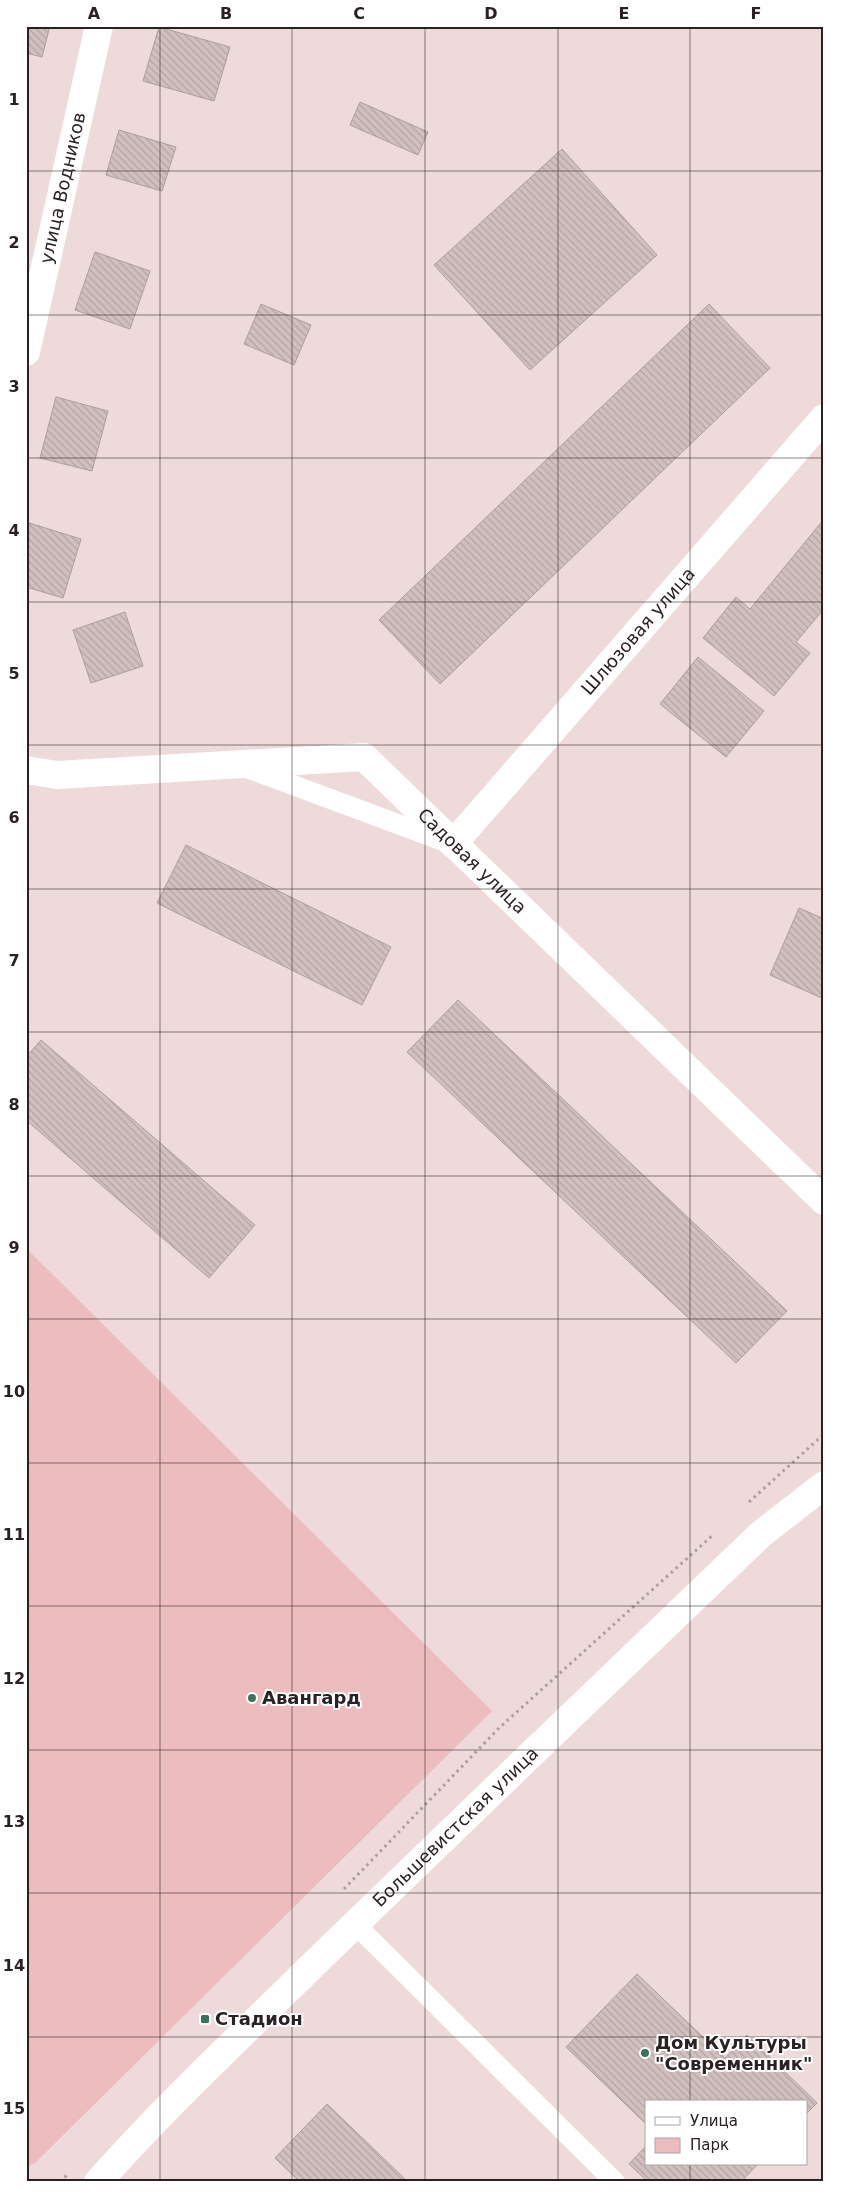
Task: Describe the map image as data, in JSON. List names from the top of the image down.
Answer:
{
  "streets": {
    "street": [
      "улица Водников",
      "Шлюзовая улица",
      "Садовая улица",
      "Большевистская улица"
    ]
  },
  "crossings": [
    ["Шлюзовая улица", "Садовая улица"]
  ],
  "places": {
    "other": ["Авангард", "Дом Культуры \"Современник\""],
    "transit": ["Стадион"]
  },
  "legend": ["Улица", "Парк"],
  "grid": {
    "columns": [
      "A",
      "B",
      "C",
      "D",
      "E",
      "F"
    ],
    "rows": [
      "1",
      "2",
      "3",
      "4",
      "5",
      "6",
      "7",
      "8",
      "9",
      "10",
      "11",
      "12",
      "13",
      "14",
      "15"
    ]
  }
}
